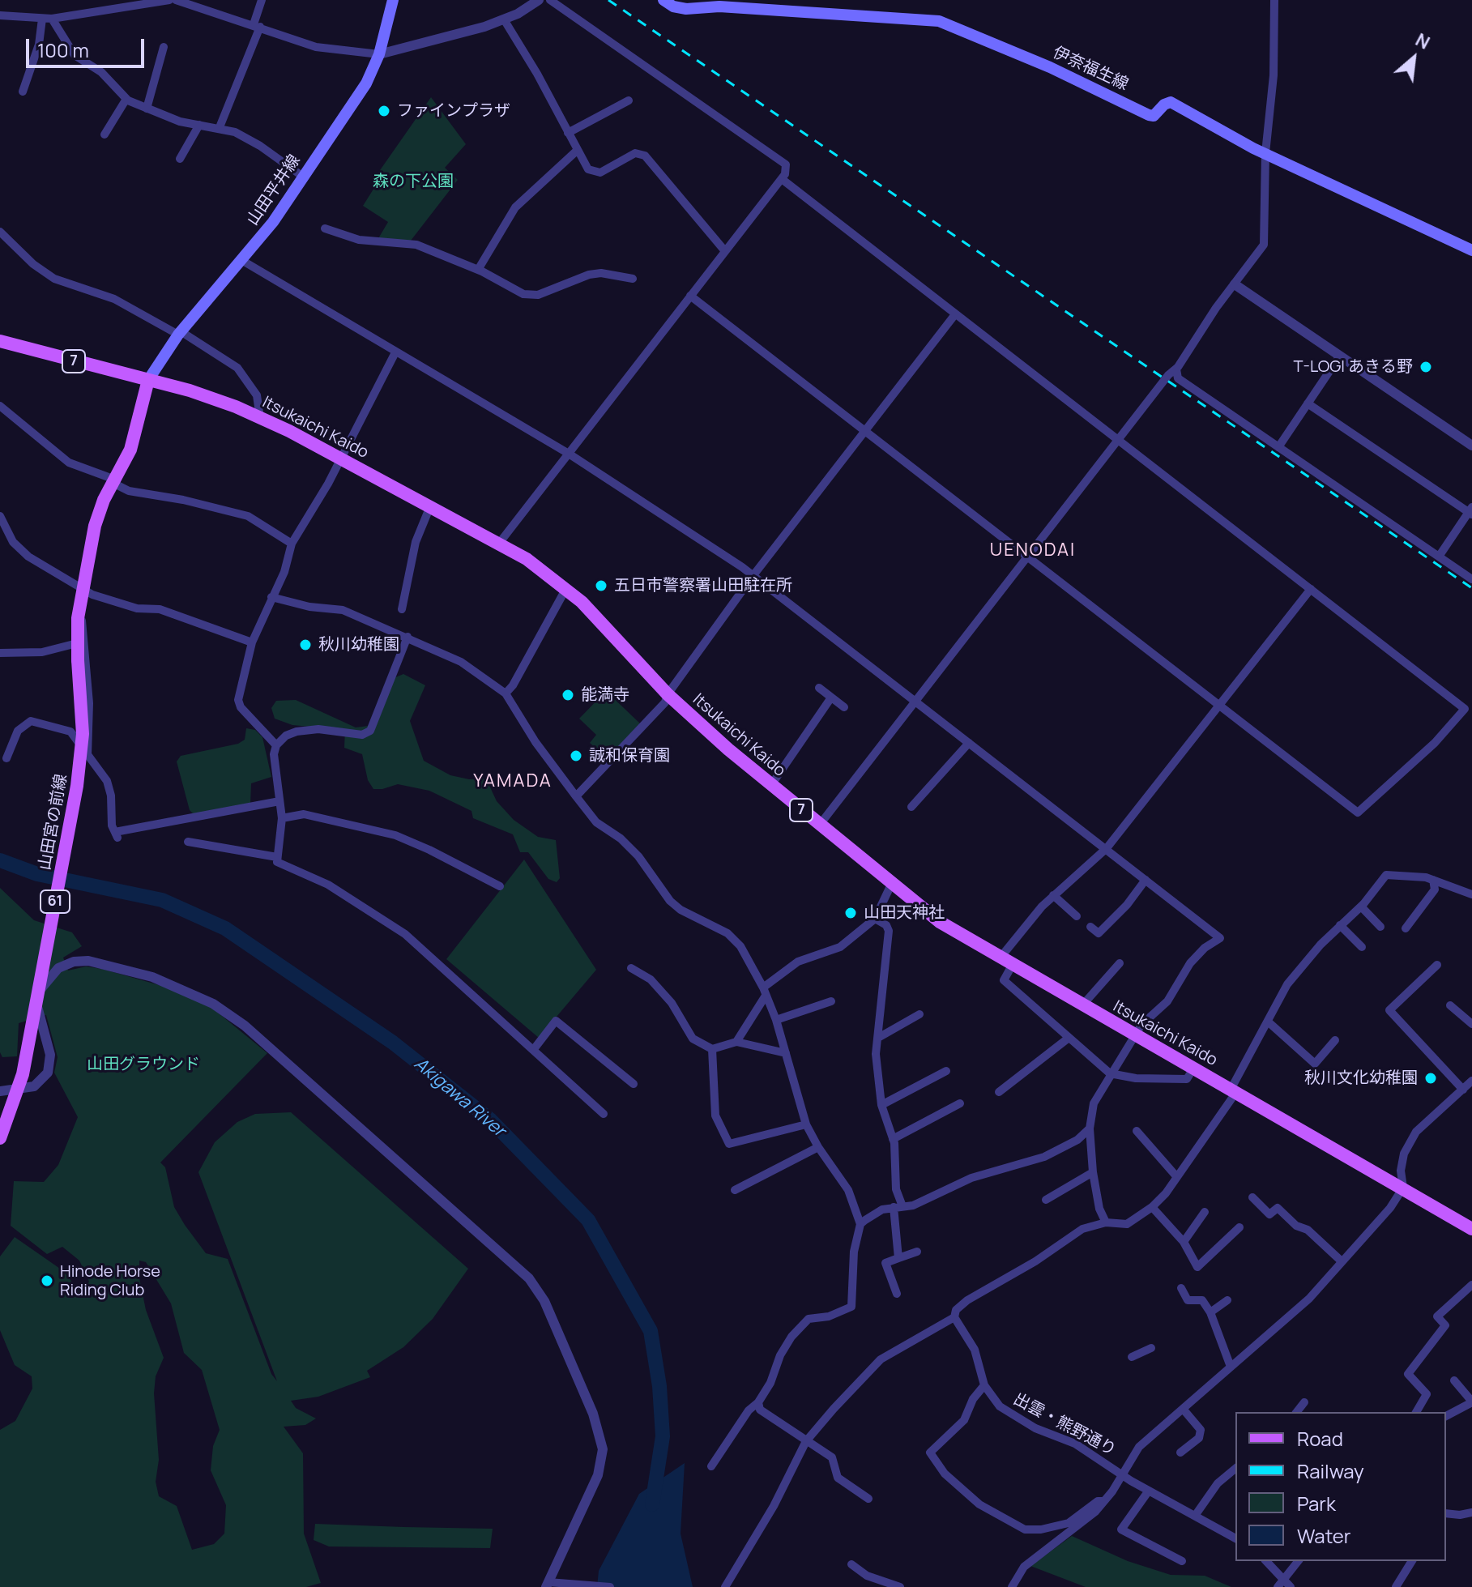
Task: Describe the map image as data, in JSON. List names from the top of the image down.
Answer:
{
  "streets": {
    "main road": [
      "伊奈福生線",
      "山田平井線",
      "7",
      "Itsukaichi Kaido",
      "山田宮の前線",
      "61"
    ],
    "street": ["出雲・熊野通り"]
  },
  "crossings": [
    ["山田平井線", "Itsukaichi Kaido"],
    ["山田平井線", "61"],
    ["Itsukaichi Kaido", "61"],
    ["山田宮の前線", "61"]
  ],
  "districts": ["UENODAI", "YAMADA"],
  "water": ["Akigawa River"],
  "parks": ["森の下公園", "山田グラウンド"],
  "places": [
    "ファインプラザ",
    "T-LOGI あきる野",
    "五日市警察署山田駐在所",
    "秋川幼稚園",
    "能満寺",
    "誠和保育園",
    "山田天神社",
    "秋川文化幼稚園",
    "Hinode Horse Riding Club"
  ],
  "legend": [
    "Road",
    "Railway",
    "Park",
    "Water"
  ],
  "scale_bar": "100 m",
  "north": "top right"
}
